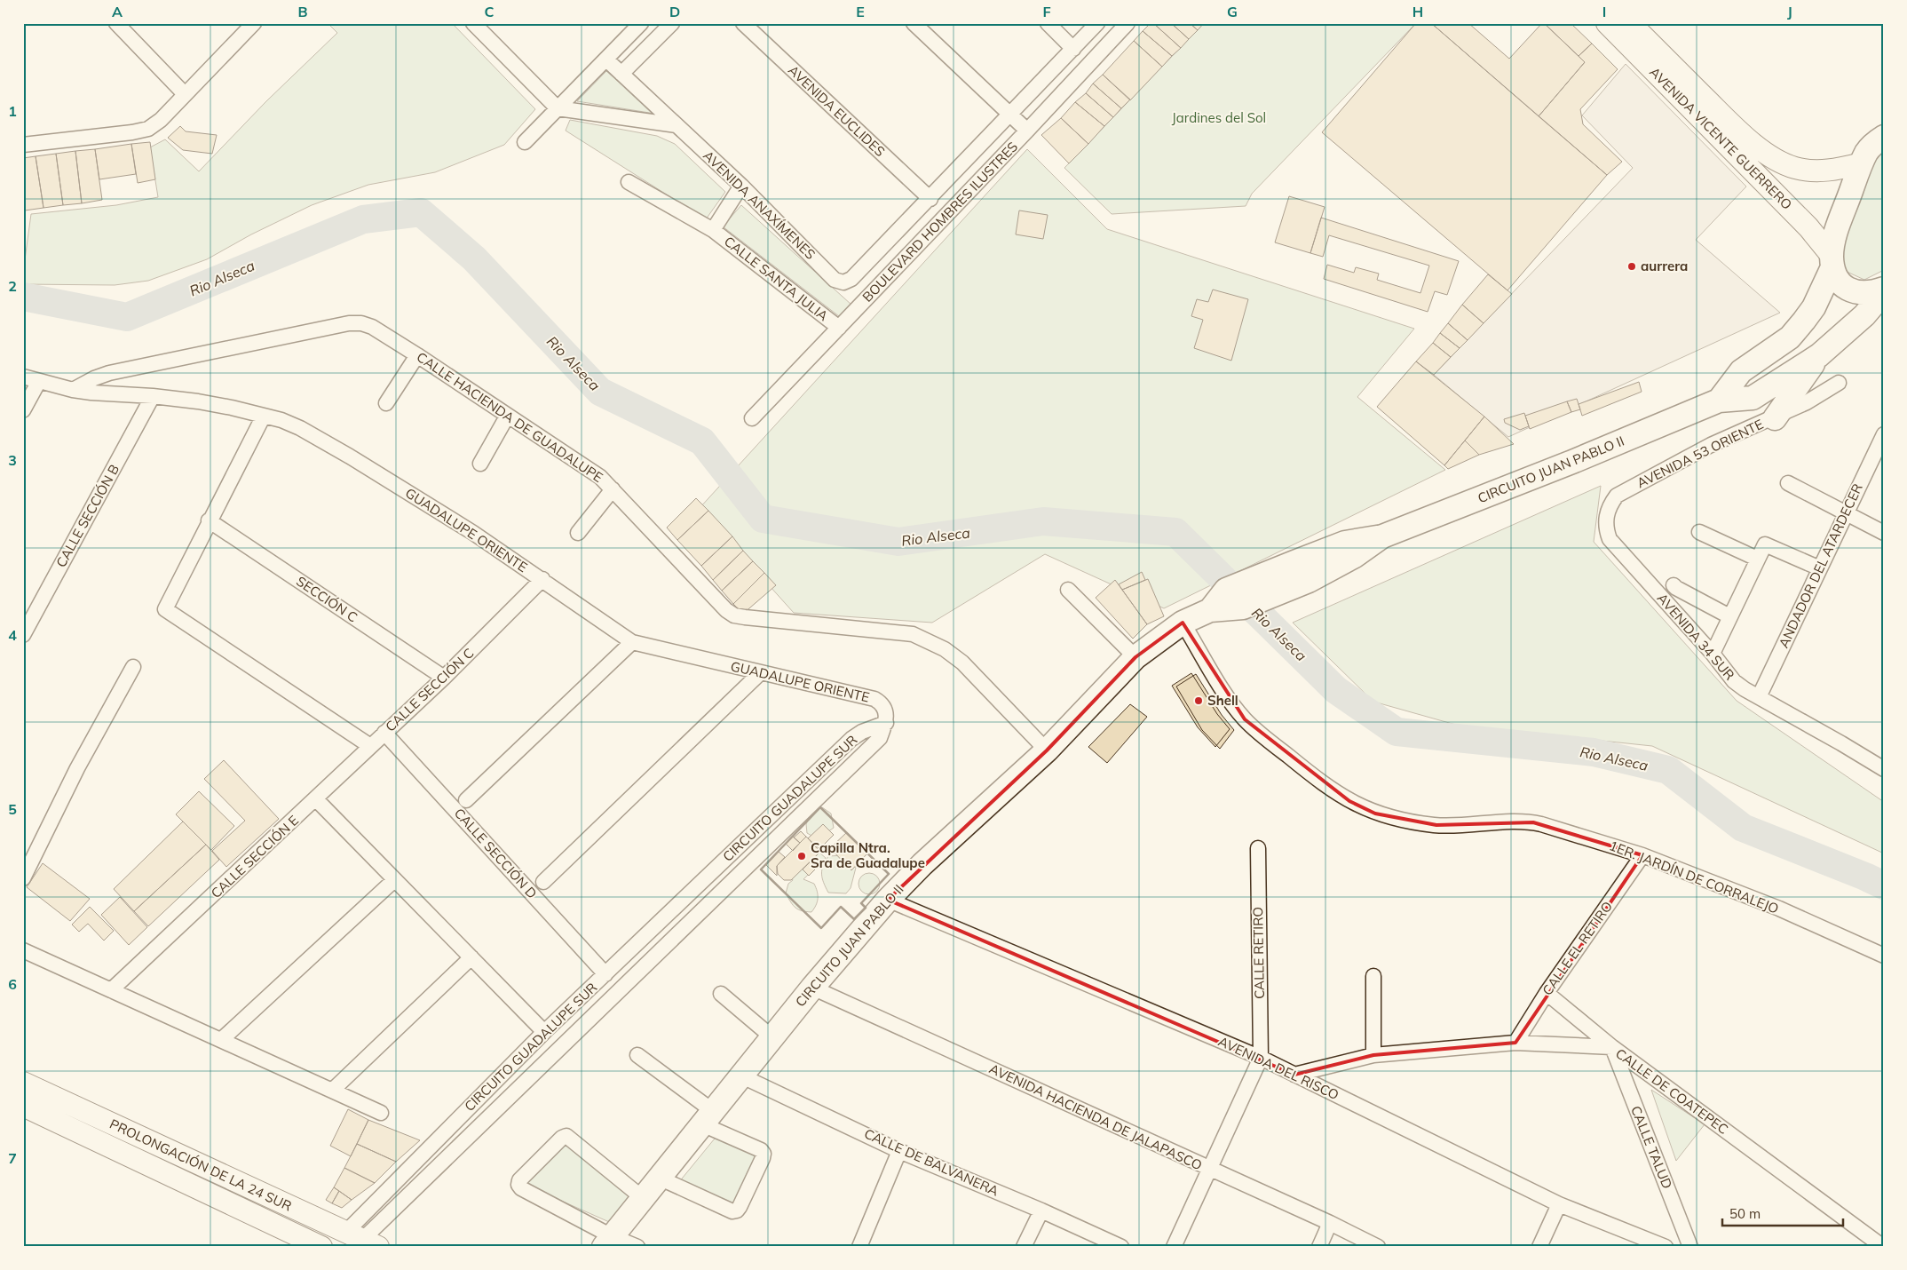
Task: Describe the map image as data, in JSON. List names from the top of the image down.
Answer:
{
  "streets": {
    "main road": ["AVENIDA VICENTE GUERRERO", "CIRCUITO JUAN PABLO II", "PROLONGACIÓN DE LA 24 SUR"],
    "street": [
      "AVENIDA EUCLIDES",
      "AVENIDA ANAXÍMENES",
      "BOULEVARD HOMBRES ILUSTRES",
      "CALLE SANTA JULIA",
      "CALLE HACIENDA DE GUADALUPE",
      "AVENIDA 53 ORIENTE",
      "CALLE SECCIÓN B",
      "GUADALUPE ORIENTE",
      "ANDADOR DEL ATARDECER",
      "SECCIÓN C",
      "AVENIDA 34 SUR",
      "CALLE SECCIÓN C",
      "CIRCUITO GUADALUPE SUR",
      "CALLE SECCIÓN D",
      "CALLE SECCIÓN E",
      "1ER. JARDÍN DE CORRALEJO",
      "CALLE EL RETIRO",
      "CALLE RETIRO",
      "AVENIDA DEL RISCO",
      "CALLE DE COATEPEC",
      "AVENIDA HACIENDA DE JALAPASCO",
      "CALLE TALUD",
      "CALLE DE BALVANERA"
    ]
  },
  "crossings": [
    ["AVENIDA EUCLIDES", "BOULEVARD HOMBRES ILUSTRES"],
    ["AVENIDA ANAXÍMENES", "BOULEVARD HOMBRES ILUSTRES"],
    ["AVENIDA ANAXÍMENES", "CALLE SANTA JULIA"],
    ["BOULEVARD HOMBRES ILUSTRES", "CALLE SANTA JULIA"],
    ["CALLE HACIENDA DE GUADALUPE", "CIRCUITO JUAN PABLO II"],
    ["CALLE HACIENDA DE GUADALUPE", "GUADALUPE ORIENTE"],
    ["AVENIDA 53 ORIENTE", "AVENIDA 34 SUR"],
    ["CIRCUITO JUAN PABLO II", "1ER. JARDÍN DE CORRALEJO"],
    ["CIRCUITO JUAN PABLO II", "AVENIDA DEL RISCO"],
    ["CIRCUITO JUAN PABLO II", "AVENIDA HACIENDA DE JALAPASCO"],
    ["CIRCUITO JUAN PABLO II", "CALLE DE BALVANERA"],
    ["CALLE SECCIÓN B", "GUADALUPE ORIENTE"],
    ["GUADALUPE ORIENTE", "CALLE SECCIÓN C"],
    ["GUADALUPE ORIENTE", "CIRCUITO GUADALUPE SUR"],
    ["GUADALUPE ORIENTE", "CALLE SECCIÓN D"],
    ["ANDADOR DEL ATARDECER", "AVENIDA 34 SUR"],
    ["SECCIÓN C", "CALLE SECCIÓN C"],
    ["CALLE SECCIÓN C", "CALLE SECCIÓN D"],
    ["CALLE SECCIÓN C", "CALLE SECCIÓN E"],
    ["CIRCUITO GUADALUPE SUR", "CALLE SECCIÓN D"],
    ["CIRCUITO GUADALUPE SUR", "PROLONGACIÓN DE LA 24 SUR"],
    ["1ER. JARDÍN DE CORRALEJO", "CALLE EL RETIRO"],
    ["CALLE EL RETIRO", "CALLE DE COATEPEC"],
    ["CALLE RETIRO", "AVENIDA DEL RISCO"],
    ["AVENIDA DEL RISCO", "CALLE DE COATEPEC"],
    ["CALLE DE COATEPEC", "CALLE TALUD"]
  ],
  "water": ["Rio Alseca"],
  "parks": ["Jardines del Sol"],
  "places": ["aurrera", "Shell", "Capilla Ntra. Sra de Guadalupe"],
  "scale_bar": "50 m",
  "grid": {
    "columns": [
      "A",
      "B",
      "C",
      "D",
      "E",
      "F",
      "G",
      "H",
      "I",
      "J"
    ],
    "rows": [
      "1",
      "2",
      "3",
      "4",
      "5",
      "6",
      "7"
    ]
  }
}
